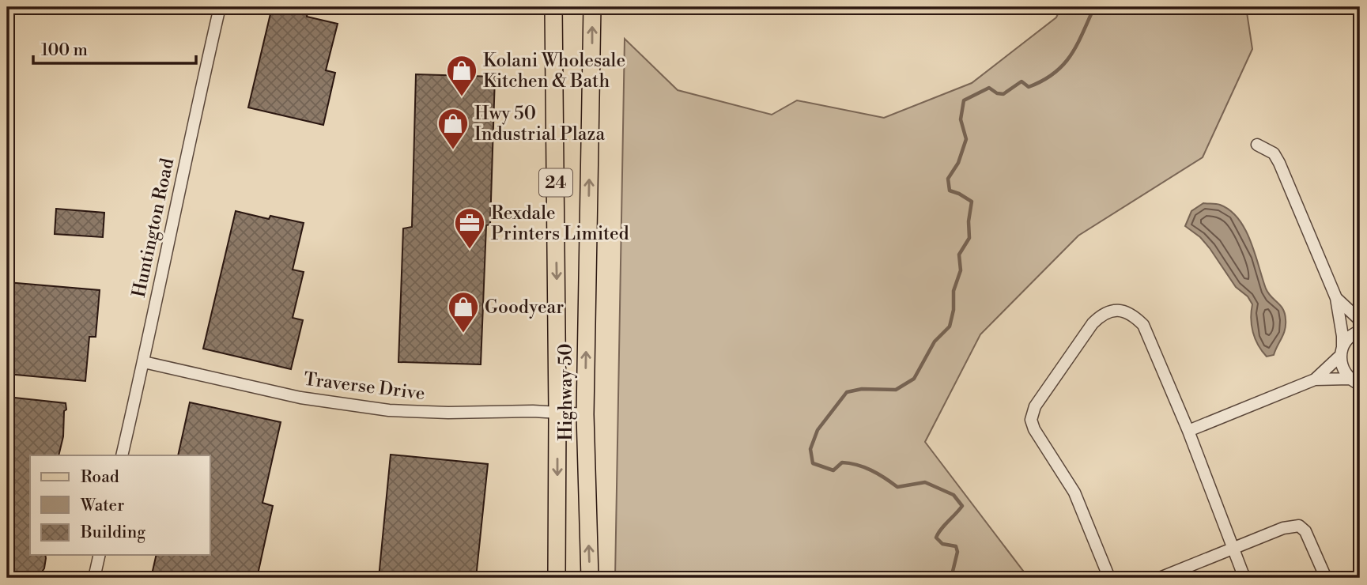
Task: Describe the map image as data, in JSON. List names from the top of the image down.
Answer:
{
  "streets": {
    "main road": ["24", "Highway 50"],
    "street": ["Huntington Road", "Traverse Drive"]
  },
  "crossings": [
    ["Huntington Road", "Traverse Drive"],
    ["Traverse Drive", "Highway 50"]
  ],
  "places": {
    "shop": ["Kolani Wholesale Kitchen & Bath", "Hwy 50 Industrial Plaza", "Goodyear"],
    "office": ["Rexdale Printers Limited"]
  },
  "legend": ["Road", "Water", "Building"],
  "scale_bar": "100 m"
}
